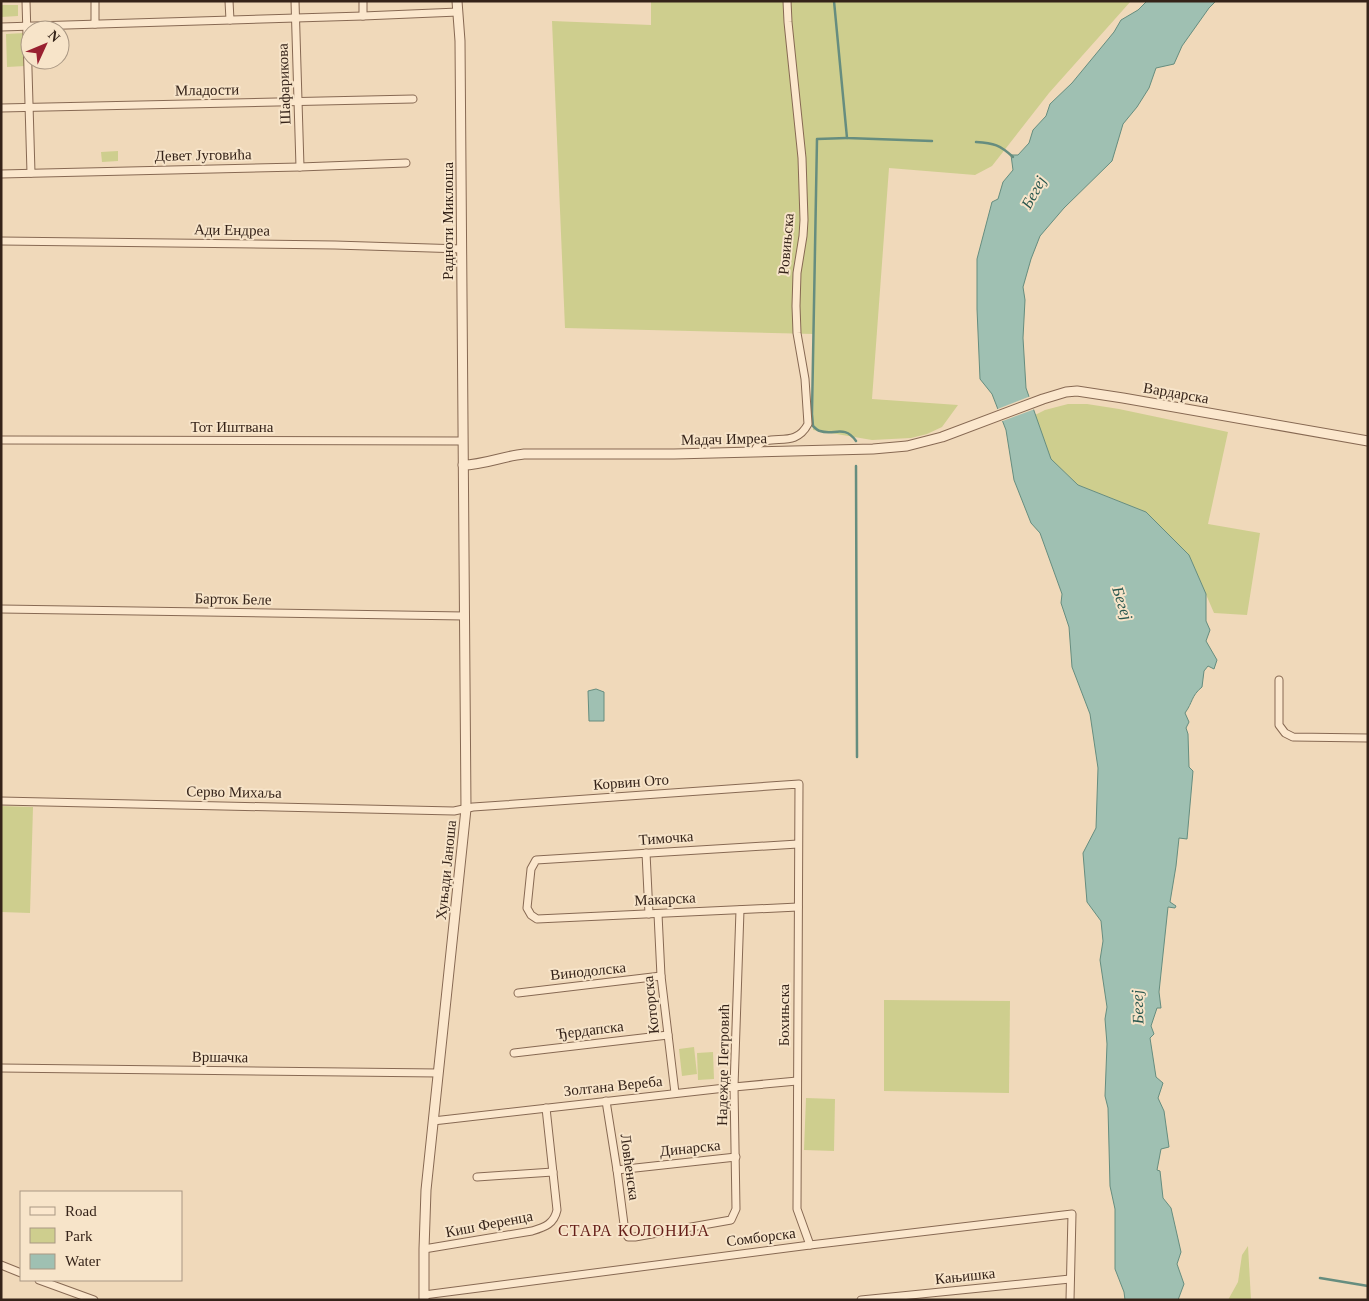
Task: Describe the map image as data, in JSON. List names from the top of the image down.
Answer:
{
  "streets": {
    "street": [
      "Шафарикова",
      "Младости",
      "Девет Југовића",
      "Радноти Миклоша",
      "Ади Ендреа",
      "Ровињска",
      "Вардарска",
      "Тот Иштвана",
      "Мадач Имреа",
      "Барток Беле",
      "Корвин Ото",
      "Серво Михаља",
      "Тимочка",
      "Хуњади Јаноша",
      "Макарска",
      "Винодолска",
      "Которска",
      "Бохињска",
      "Ђердапска",
      "Вршачка",
      "Надежде Петровић",
      "Золтана Вереба",
      "Динарска",
      "Ловћенска",
      "Киш Ференца",
      "Сомборска",
      "Кањишка"
    ]
  },
  "crossings": [
    ["Шафарикова", "Младости"],
    ["Шафарикова", "Девет Југовића"],
    ["Радноти Миклоша", "Ади Ендреа"],
    ["Радноти Миклоша", "Тот Иштвана"],
    ["Радноти Миклоша", "Хуњади Јаноша"],
    ["Ровињска", "Мадач Имреа"],
    ["Вардарска", "Мадач Имреа"],
    ["Тот Иштвана", "Хуњади Јаноша"],
    ["Мадач Имреа", "Хуњади Јаноша"],
    ["Барток Беле", "Хуњади Јаноша"],
    ["Корвин Ото", "Серво Михаља"],
    ["Корвин Ото", "Хуњади Јаноша"],
    ["Корвин Ото", "Бохињска"],
    ["Серво Михаља", "Хуњади Јаноша"],
    ["Тимочка", "Макарска"],
    ["Тимочка", "Бохињска"],
    ["Хуњади Јаноша", "Вршачка"],
    ["Хуњади Јаноша", "Золтана Вереба"],
    ["Хуњади Јаноша", "Киш Ференца"],
    ["Хуњади Јаноша", "Сомборска"],
    ["Макарска", "Которска"],
    ["Макарска", "Бохињска"],
    ["Макарска", "Надежде Петровић"],
    ["Винодолска", "Которска"],
    ["Которска", "Ђердапска"],
    ["Которска", "Золтана Вереба"],
    ["Бохињска", "Золтана Вереба"],
    ["Бохињска", "Сомборска"],
    ["Надежде Петровић", "Золтана Вереба"],
    ["Надежде Петровић", "Динарска"],
    ["Надежде Петровић", "Ловћенска"],
    ["Золтана Вереба", "Ловћенска"],
    ["Динарска", "Ловћенска"],
    ["Сомборска", "Кањишка"]
  ],
  "districts": ["СТАРА КОЛОНИЈА"],
  "water": ["Бегеј"],
  "legend": ["Road", "Park", "Water"],
  "north": "top right"
}
